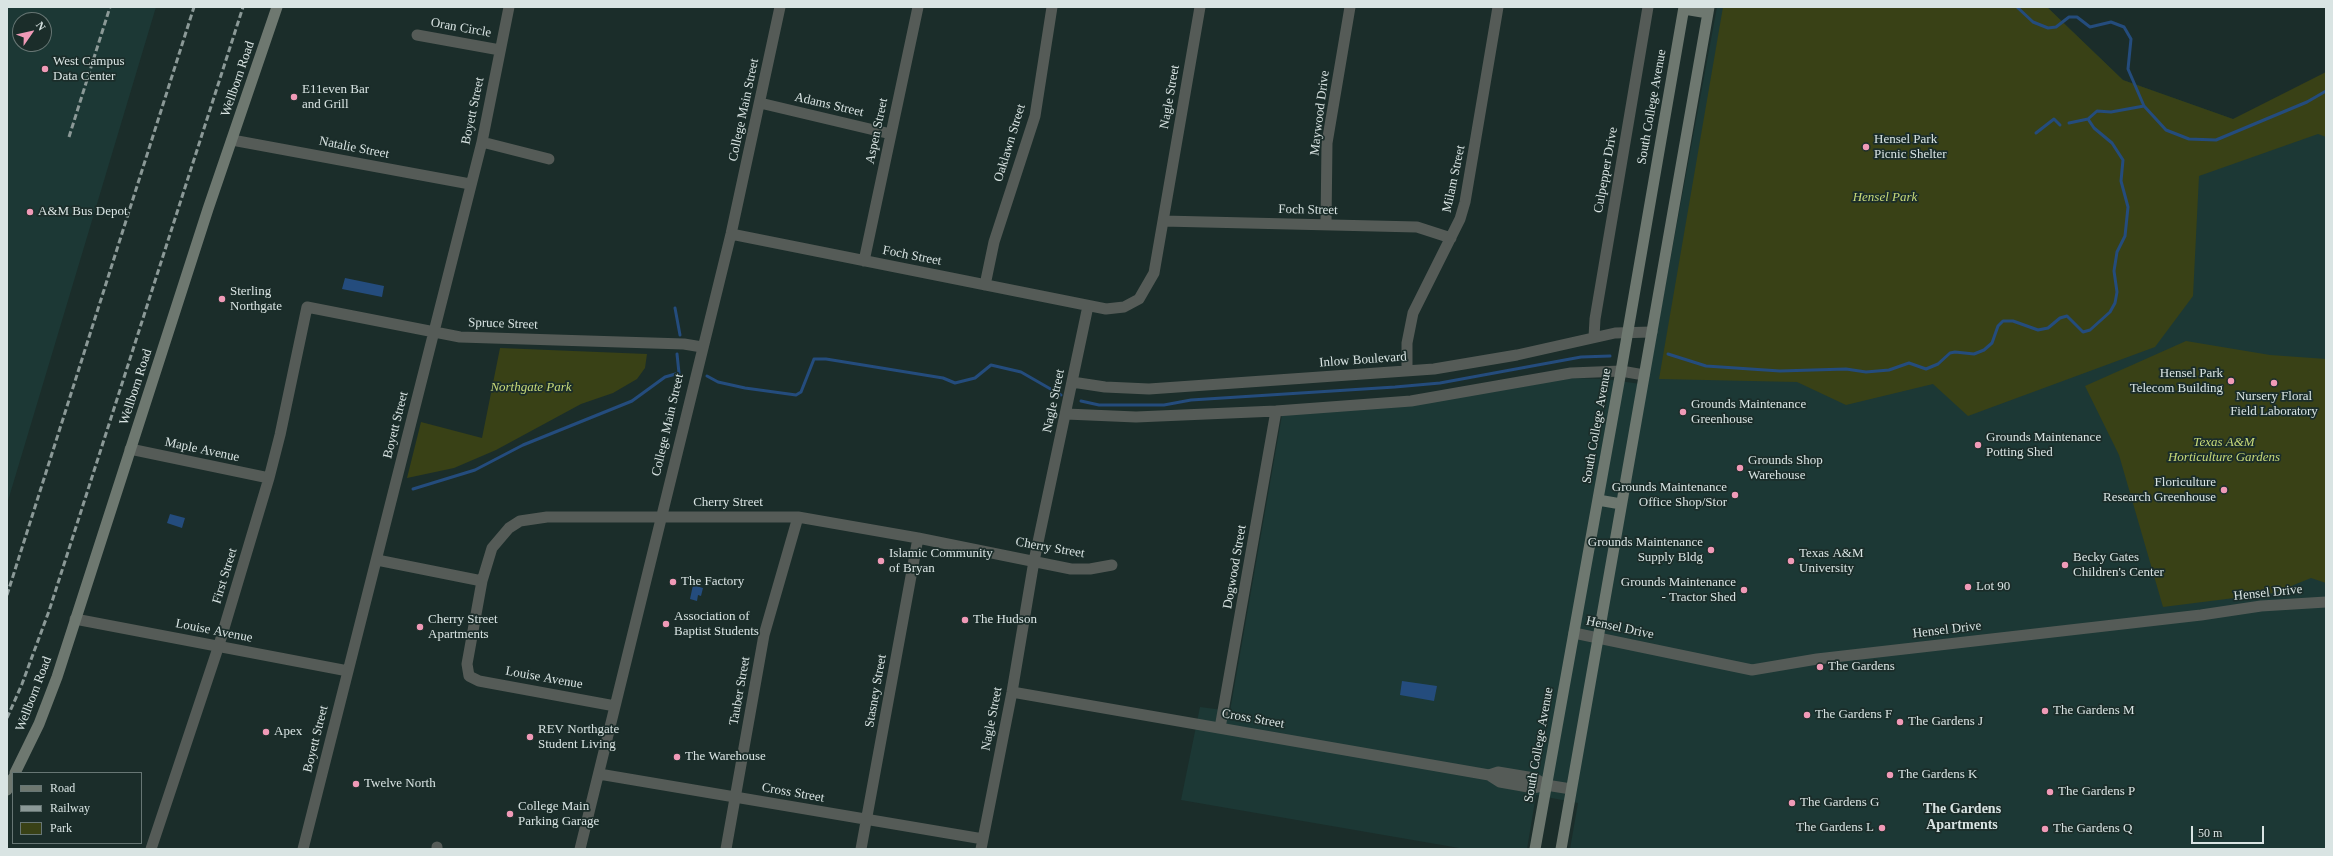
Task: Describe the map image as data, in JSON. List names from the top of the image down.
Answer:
{
  "streets": {
    "main road": ["Wellborn Road", "South College Avenue"],
    "street": [
      "Oran Circle",
      "Nagle Street",
      "Adams Street",
      "College Main Street",
      "Boyett Street",
      "Maywood Drive",
      "Aspen Street",
      "Oaklawn Street",
      "Natalie Street",
      "Culpepper Drive",
      "Milam Street",
      "Foch Street",
      "Spruce Street",
      "Inlow Boulevard",
      "Maple Avenue",
      "Cherry Street",
      "Dogwood Street",
      "First Street",
      "Hensel Drive",
      "Louise Avenue",
      "Tauber Street",
      "Stasney Street",
      "Cross Street"
    ]
  },
  "crossings": [
    ["Oran Circle", "Boyett Street"],
    ["Wellborn Road", "Natalie Street"],
    ["Wellborn Road", "Maple Avenue"],
    ["Wellborn Road", "Louise Avenue"],
    ["Nagle Street", "Foch Street"],
    ["Nagle Street", "Inlow Boulevard"],
    ["Nagle Street", "Cherry Street"],
    ["Nagle Street", "Cross Street"],
    ["Adams Street", "College Main Street"],
    ["Adams Street", "Aspen Street"],
    ["South College Avenue", "Inlow Boulevard"],
    ["South College Avenue", "Hensel Drive"],
    ["South College Avenue", "Cross Street"],
    ["College Main Street", "Foch Street"],
    ["College Main Street", "Spruce Street"],
    ["College Main Street", "Cherry Street"],
    ["College Main Street", "Louise Avenue"],
    ["College Main Street", "Cross Street"],
    ["Boyett Street", "Natalie Street"],
    ["Boyett Street", "Spruce Street"],
    ["Boyett Street", "Louise Avenue"],
    ["Maywood Drive", "Foch Street"],
    ["Aspen Street", "Foch Street"],
    ["Oaklawn Street", "Foch Street"],
    ["Culpepper Drive", "Inlow Boulevard"],
    ["Milam Street", "Foch Street"],
    ["Milam Street", "Inlow Boulevard"],
    ["Spruce Street", "First Street"],
    ["Maple Avenue", "First Street"],
    ["Cherry Street", "Louise Avenue"],
    ["Cherry Street", "Tauber Street"],
    ["Cherry Street", "Stasney Street"],
    ["Dogwood Street", "Cross Street"],
    ["First Street", "Louise Avenue"],
    ["Tauber Street", "Cross Street"],
    ["Stasney Street", "Cross Street"]
  ],
  "districts": ["The Gardens Apartments"],
  "parks": ["Hensel Park", "Northgate Park", "Texas A&M Horticulture Gardens"],
  "places": [
    "West Campus Data Center",
    "E11even Bar and Grill",
    "Hensel Park Picnic Shelter",
    "A&M Bus Depot",
    "Sterling Northgate",
    "Hensel Park Telecom Building",
    "Nursery Floral Field Laboratory",
    "Grounds Maintenance Greenhouse",
    "Grounds Maintenance Potting Shed",
    "Grounds Shop Warehouse",
    "Floriculture Research Greenhouse",
    "Grounds Maintenance Office Shop/Stor",
    "Grounds Maintenance Supply Bldg",
    "Islamic Community of Bryan",
    "Texas A&M University",
    "Becky Gates Children's Center",
    "The Factory",
    "Lot 90",
    "Grounds Maintenance - Tractor Shed",
    "The Hudson",
    "Association of Baptist Students",
    "Cherry Street Apartments",
    "The Gardens",
    "The Gardens M",
    "The Gardens F",
    "The Gardens J",
    "Apex",
    "REV Northgate Student Living",
    "The Warehouse",
    "The Gardens K",
    "Twelve North",
    "The Gardens P",
    "The Gardens G",
    "College Main Parking Garage",
    "The Gardens L",
    "The Gardens Q"
  ],
  "legend": ["Road", "Railway", "Park"],
  "scale_bar": "50 m",
  "north": "top right"
}
